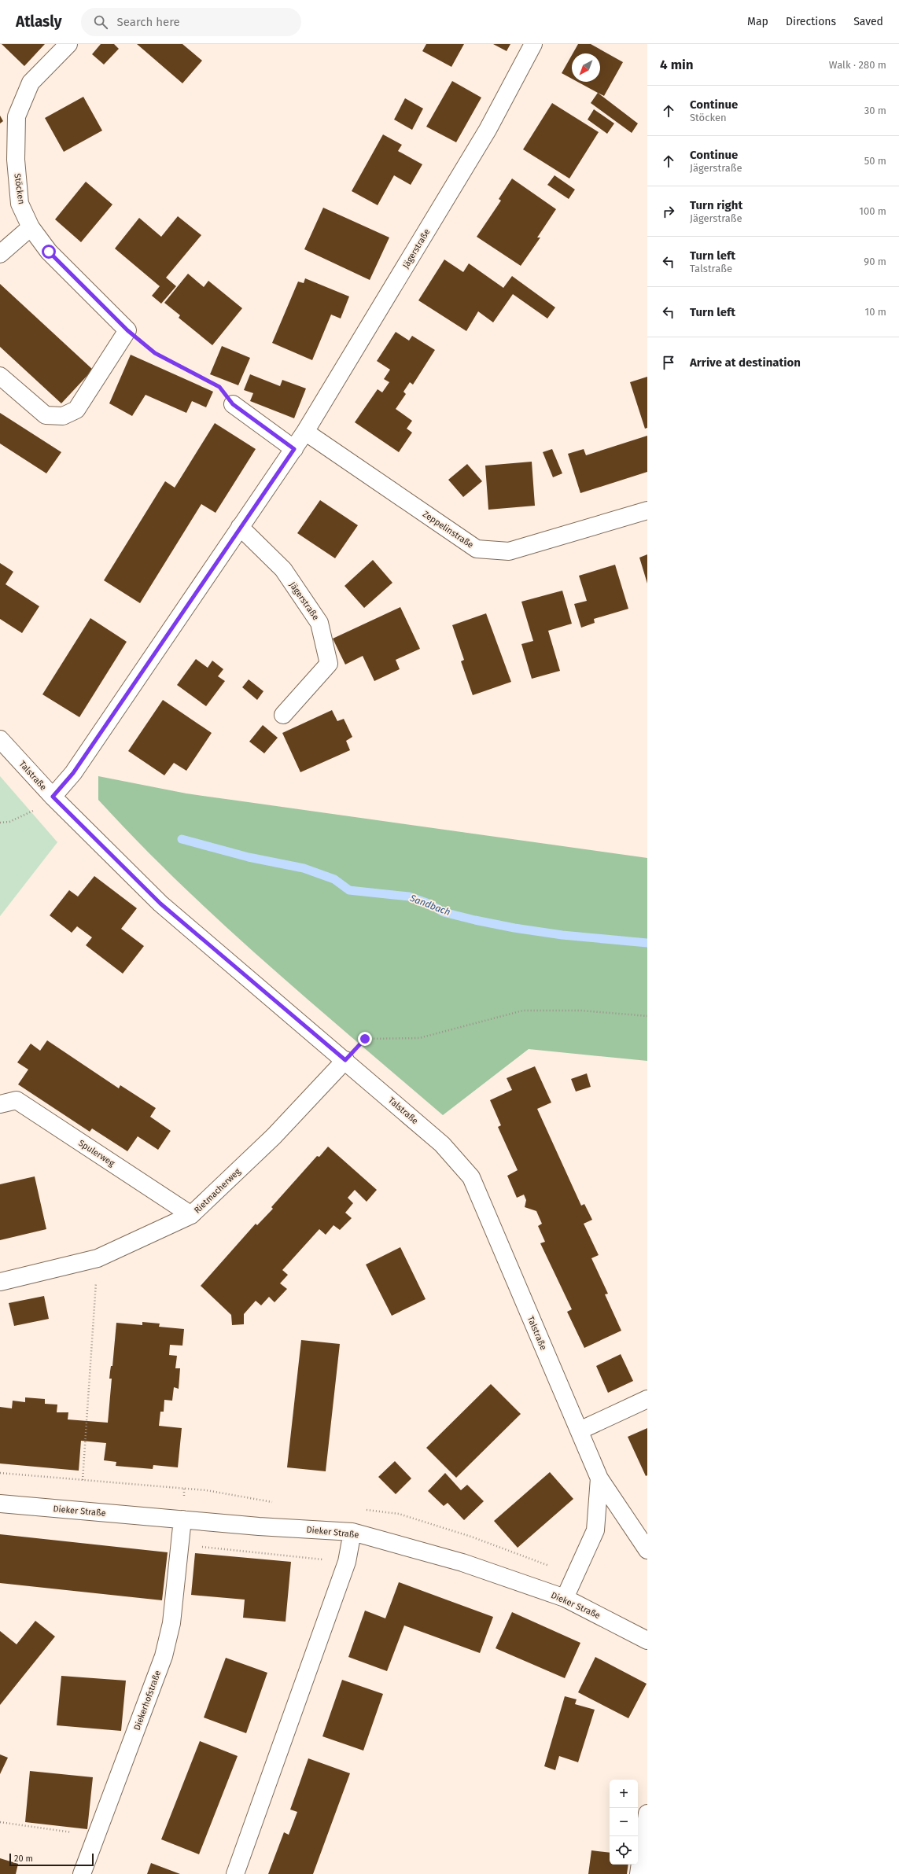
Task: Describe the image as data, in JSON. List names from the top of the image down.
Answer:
{
  "streets": {
    "street": [
      "Stöcken",
      "Jägerstraße",
      "Zeppelinstraße",
      "Talstraße",
      "Spulerweg",
      "Rietmacherweg",
      "Dieker Straße",
      "Diekerhofstraße"
    ]
  },
  "crossings": [
    ["Jägerstraße", "Zeppelinstraße"],
    ["Jägerstraße", "Talstraße"],
    ["Talstraße", "Rietmacherweg"],
    ["Talstraße", "Dieker Straße"],
    ["Spulerweg", "Rietmacherweg"],
    ["Dieker Straße", "Diekerhofstraße"]
  ],
  "water": ["Sandbach"],
  "scale_bar": "20 m",
  "north": "bottom left",
  "page": {
    "header": "Atlasly",
    "search": "Search here",
    "nav": ["Map", "Directions", "Saved"],
    "heading": ["4 min", "Walk · 280 m"],
    "list": [
      ["Continue", "Stöcken", "30 m"],
      ["Continue", "Jägerstraße", "50 m"],
      ["Turn right", "Jägerstraße", "100 m"],
      ["Turn left", "Talstraße", "90 m"],
      ["Turn left", "10 m"],
      "Arrive at destination"
    ],
    "map_buttons": ["+", "−"],
    "scale": "20 m"
  }
}
